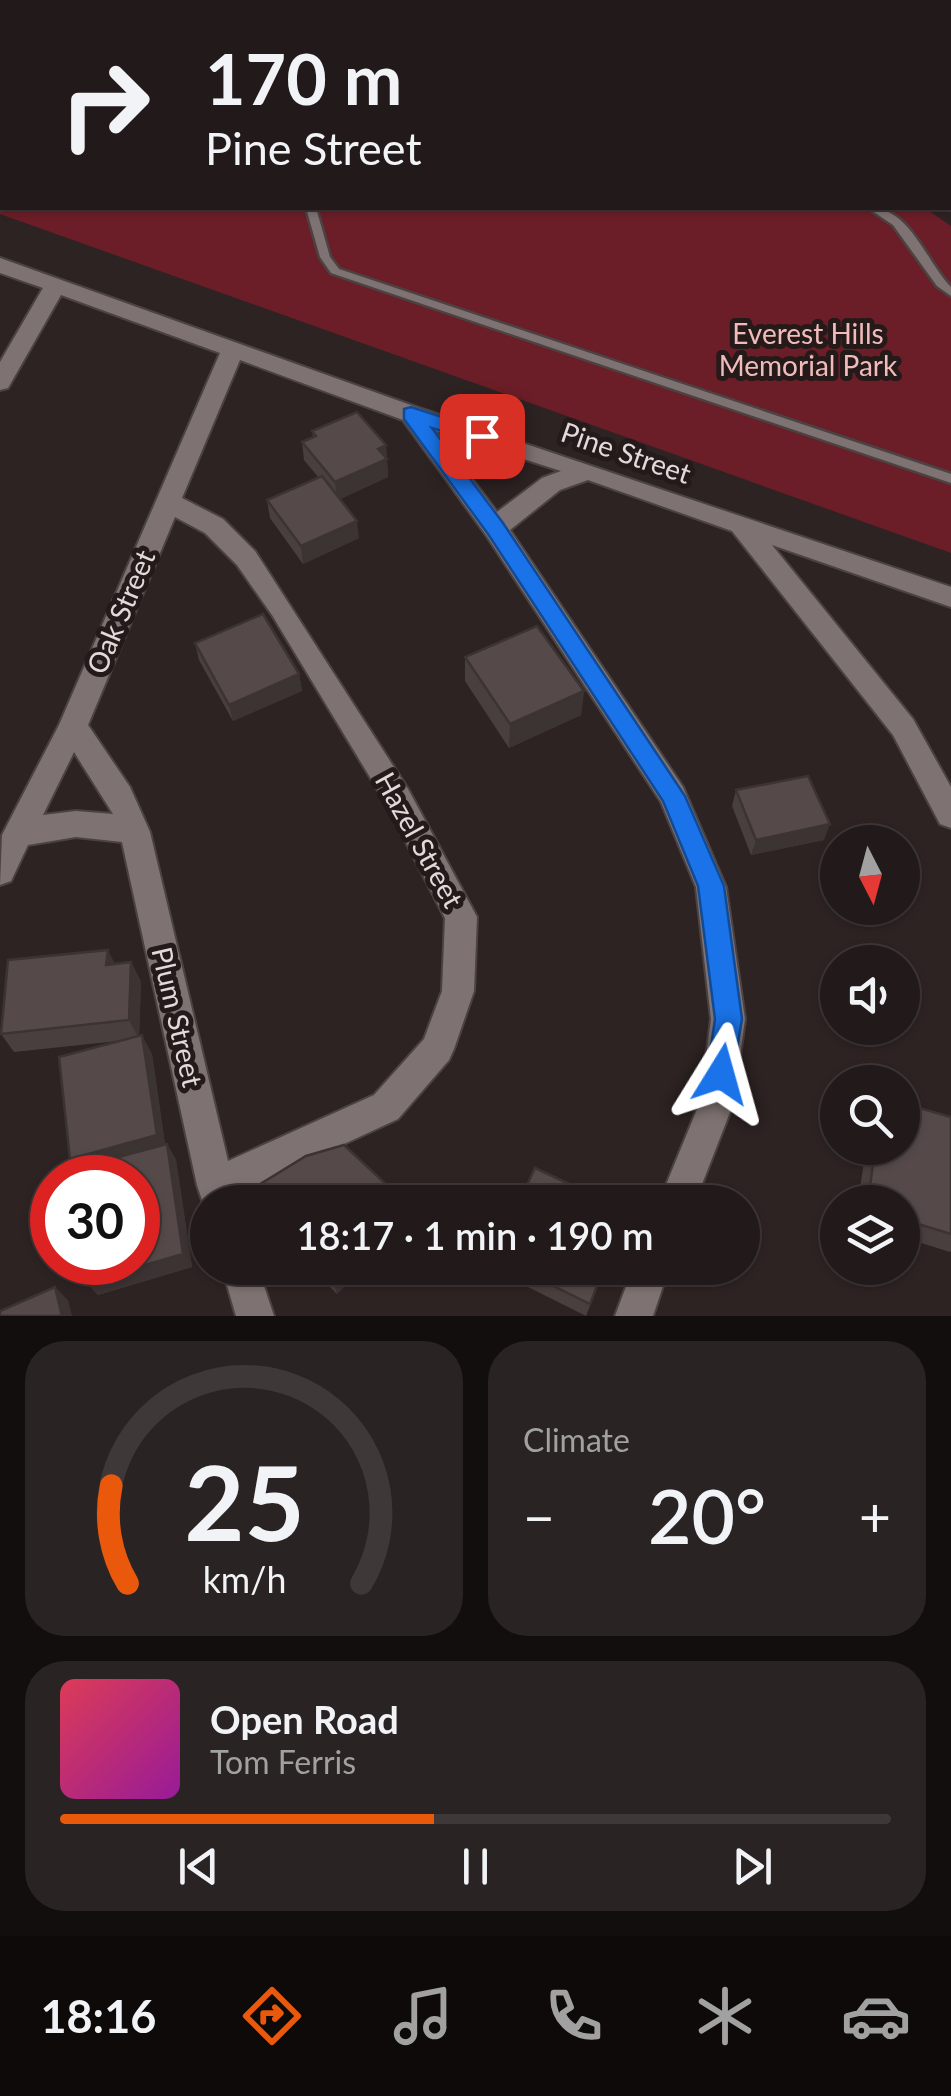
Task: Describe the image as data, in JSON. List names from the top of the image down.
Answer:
{
  "streets": {
    "street": [
      "Pine Street",
      "Oak Street",
      "Hazel Street",
      "Plum Street"
    ]
  },
  "crossings": [
    ["Pine Street", "Oak Street"],
    ["Oak Street", "Hazel Street"],
    ["Oak Street", "Plum Street"]
  ],
  "parks": ["Everest Hills Memorial Park"],
  "north": "bottom",
  "page": {
    "turn": ["170 m", "Pine Street"],
    "limit": "30",
    "trip": "18:17 · 1 min · 190 m",
    "tile": "Climate",
    "heat": ["−", "20°", "+"],
    "song": ["Open Road", "Tom Ferris"],
    "tabs": "18:16",
    "gauge": ["25", "km/h"]
  }
}
